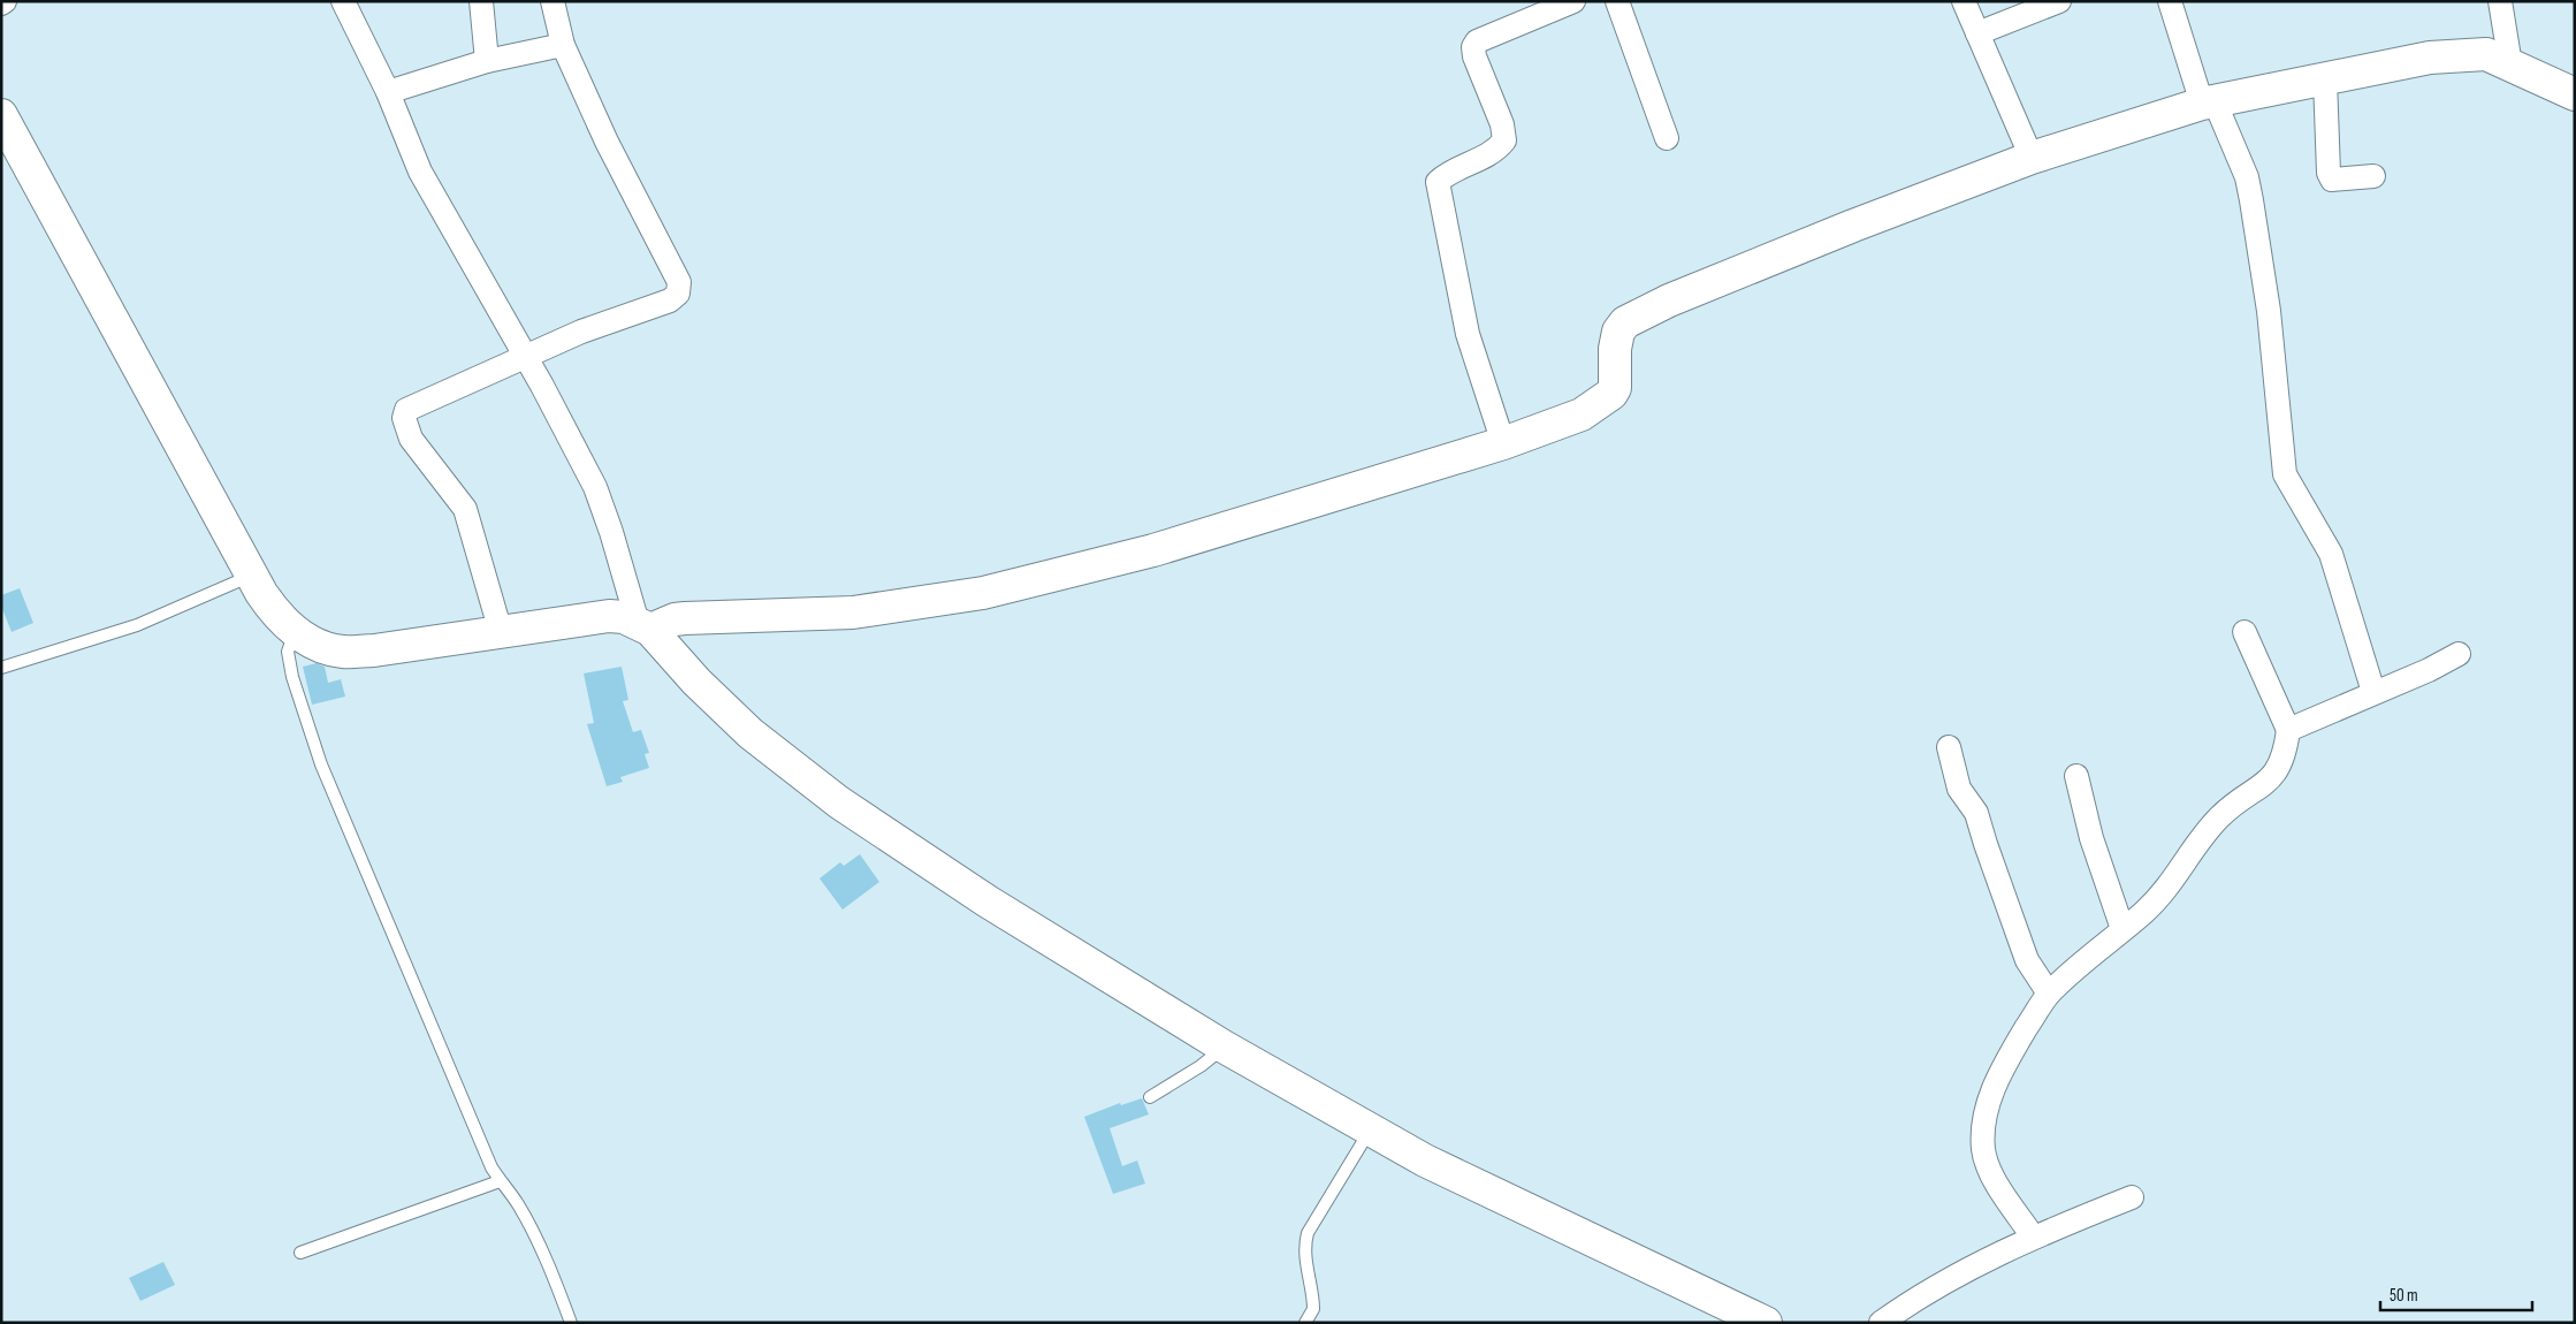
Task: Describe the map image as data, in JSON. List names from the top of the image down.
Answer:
{
  "scale_bar": "50 m"
}
